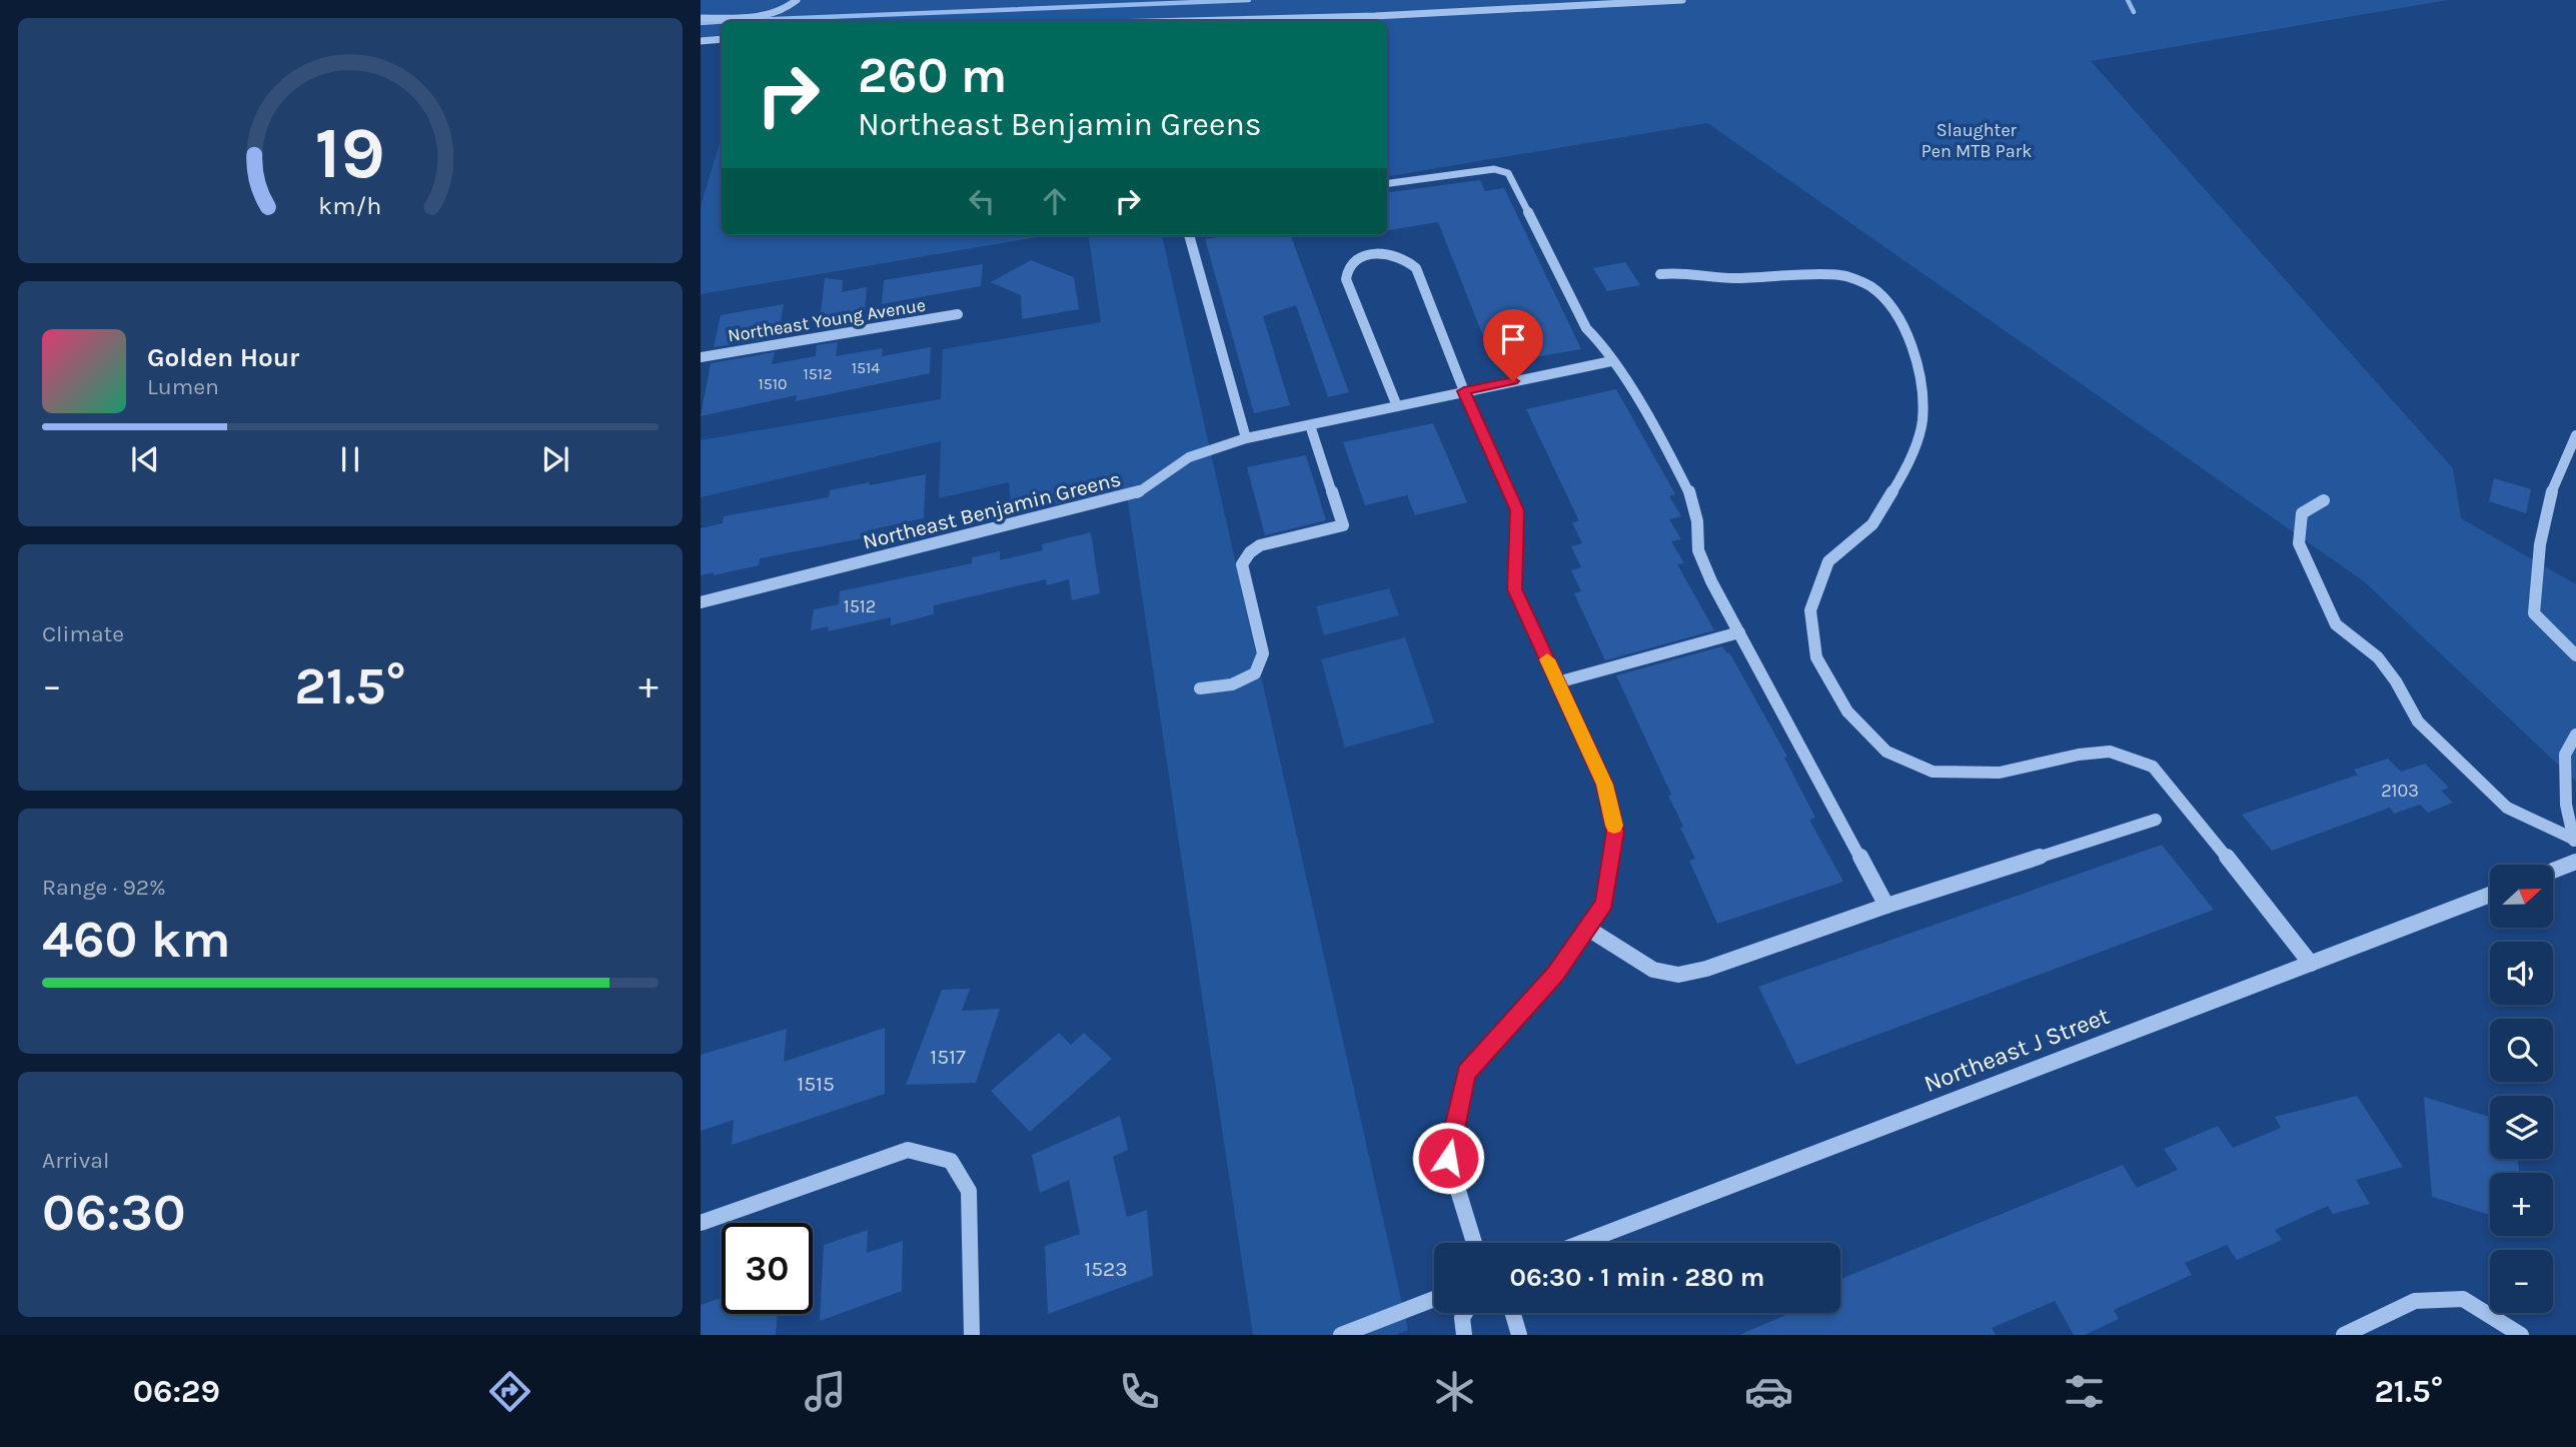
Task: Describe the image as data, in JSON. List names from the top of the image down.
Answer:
{
  "streets": {
    "street": ["Northeast Young Avenue", "Northeast Benjamin Greens", "Northeast J Street"]
  },
  "parks": ["Slaughter Pen MTB Park"],
  "house_numbers": [
    "1514",
    "1512",
    "1510",
    "1512",
    "2103",
    "1517",
    "1515",
    "1523"
  ],
  "north": "right",
  "page": {
    "turn": ["260 m", "Northeast Benjamin Greens"],
    "song": ["Golden Hour", "Lumen"],
    "tile": [
      "Climate",
      ["Range · 92%", "460 km"],
      ["Arrival", "06:30"]
    ],
    "heat": ["−", "21.5°", "+"],
    "map_buttons": ["+", "−"],
    "limit": "30",
    "trip": "06:30 · 1 min · 280 m",
    "tabs": ["06:29", "21.5°"],
    "gauge": ["19", "km/h"]
  }
}
